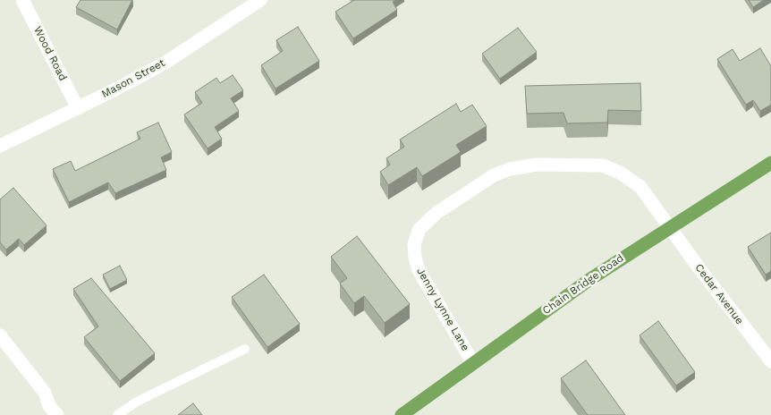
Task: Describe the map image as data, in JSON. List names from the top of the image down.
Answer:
{
  "streets": {
    "main road": ["Chain Bridge Road"],
    "street": [
      "Wood Road",
      "Mason Street",
      "Cedar Avenue",
      "Jenny Lynne Lane"
    ]
  },
  "crossings": [
    ["Wood Road", "Mason Street"],
    ["Chain Bridge Road", "Cedar Avenue"],
    ["Chain Bridge Road", "Jenny Lynne Lane"],
    ["Cedar Avenue", "Jenny Lynne Lane"]
  ]
}
